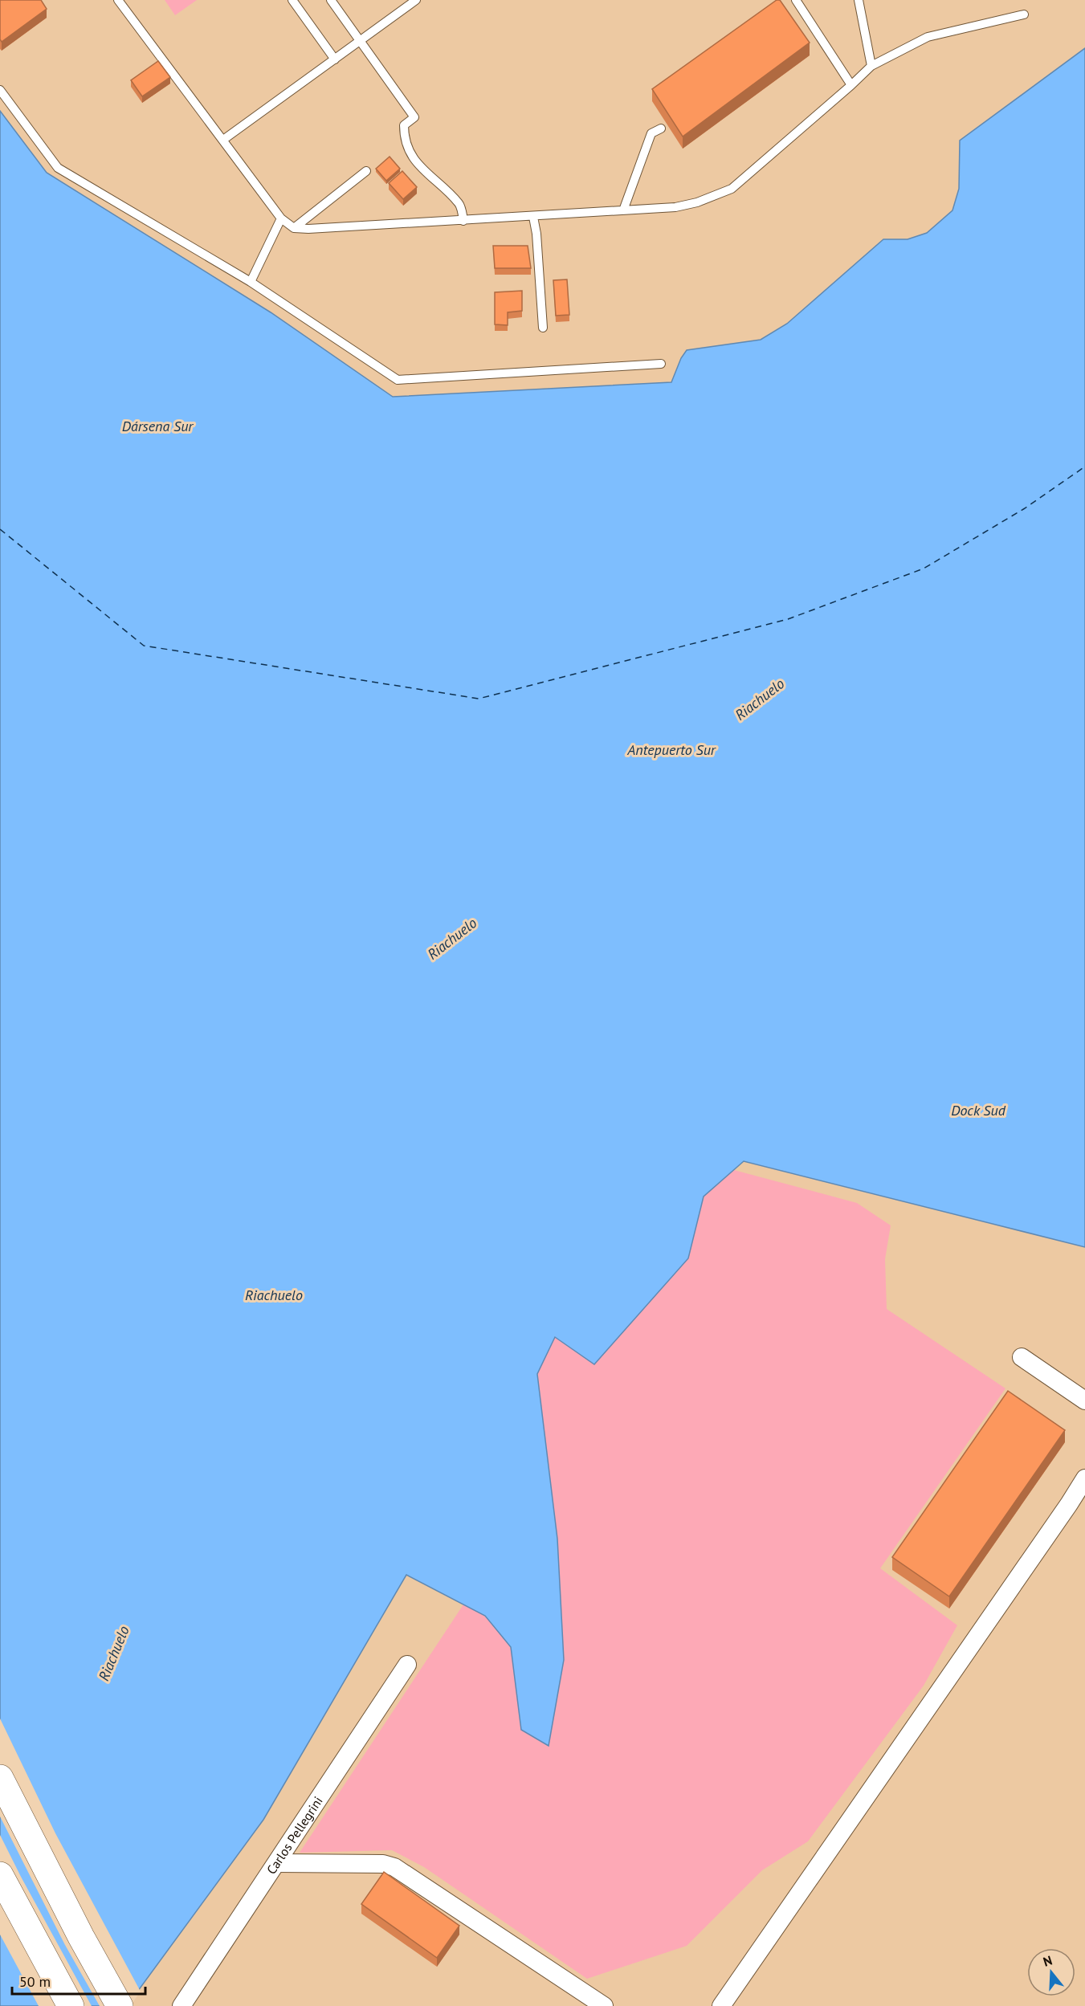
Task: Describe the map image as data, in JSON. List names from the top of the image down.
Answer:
{
  "streets": {
    "street": ["Carlos Pellegrini"]
  },
  "water": [
    "Dársena Sur",
    "Riachuelo",
    "Antepuerto Sur",
    "Dock Sud"
  ],
  "scale_bar": "50 m",
  "north": "top"
}
